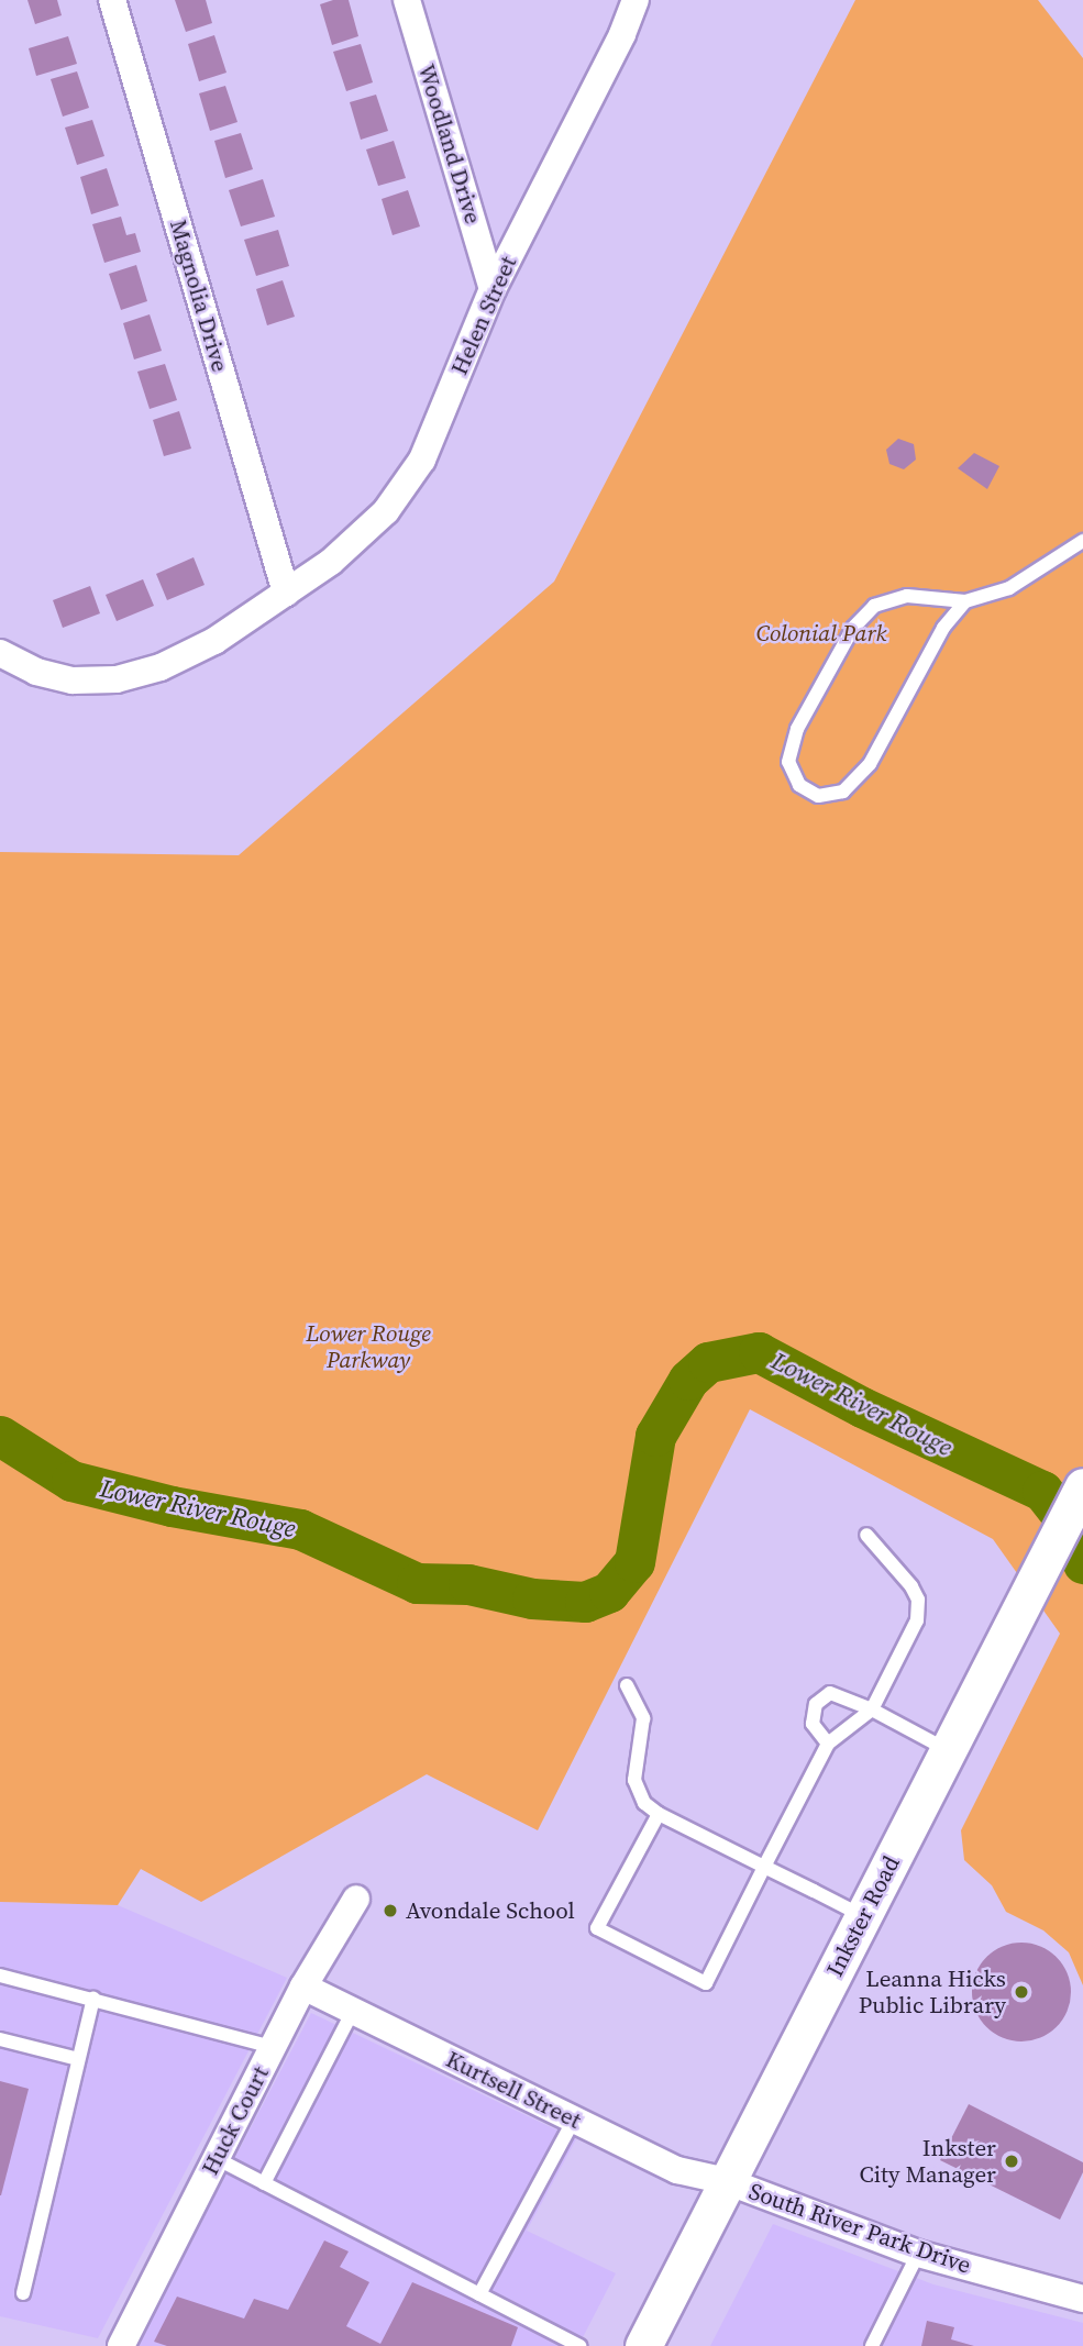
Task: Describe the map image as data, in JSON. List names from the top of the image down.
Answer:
{
  "streets": {
    "main road": ["Inkster Road"],
    "street": [
      "Woodland Drive",
      "Magnolia Drive",
      "Helen Street",
      "Kurtsell Street",
      "Huck Court",
      "South River Park Drive"
    ]
  },
  "crossings": [
    ["Woodland Drive", "Helen Street"],
    ["Magnolia Drive", "Helen Street"],
    ["Inkster Road", "Kurtsell Street"],
    ["Inkster Road", "South River Park Drive"],
    ["Kurtsell Street", "Huck Court"],
    ["Kurtsell Street", "South River Park Drive"]
  ],
  "water": ["Lower River Rouge"],
  "parks": ["Colonial Park", "Lower Rouge Parkway"],
  "places": ["Avondale School", "Leanna Hicks Public Library", "Inkster City Manager"]
}
